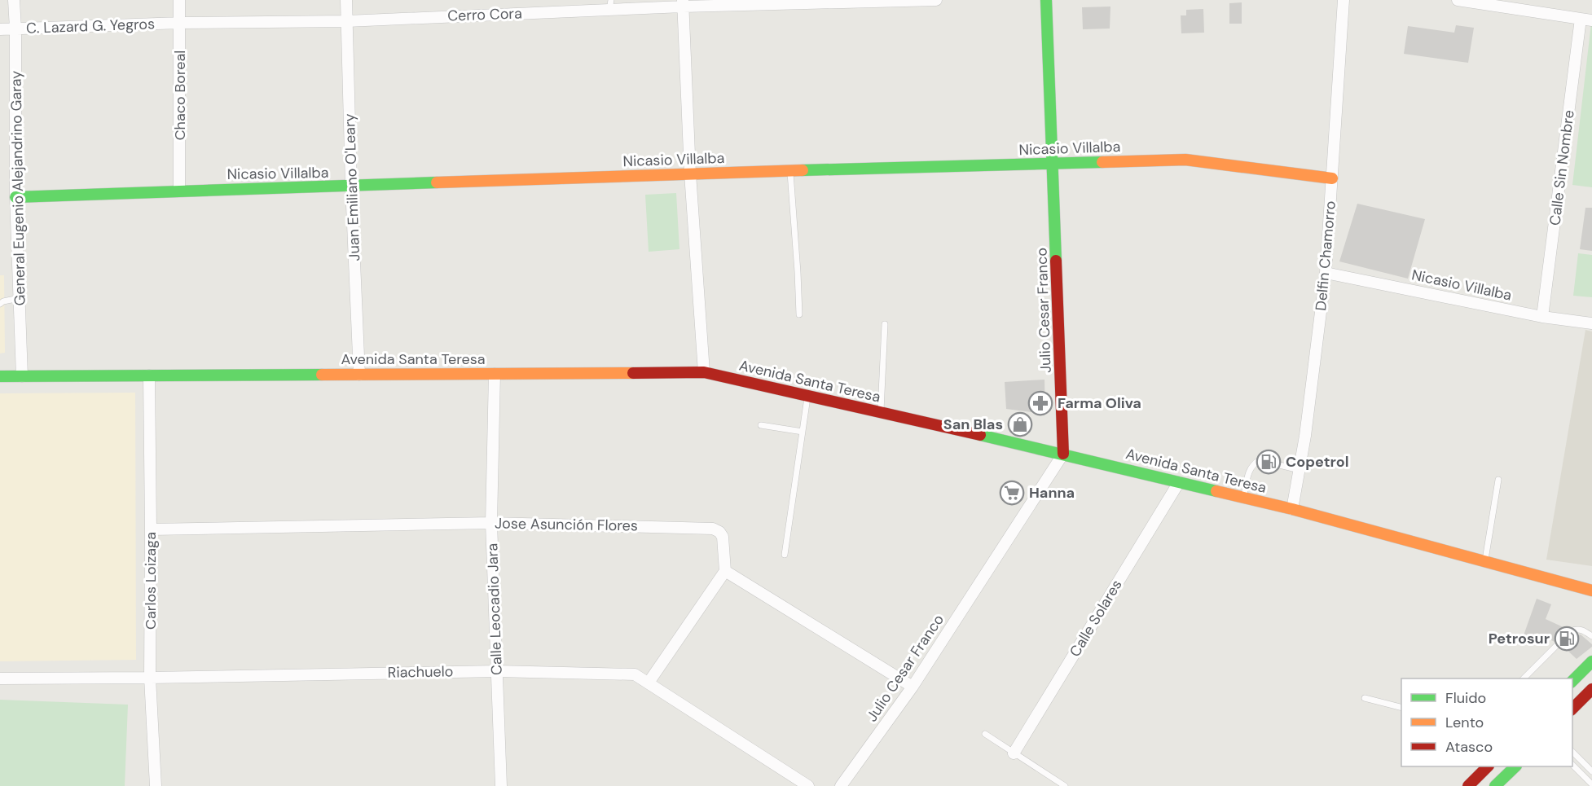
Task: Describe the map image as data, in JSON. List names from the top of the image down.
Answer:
{
  "streets": {
    "main road": ["Nicasio Villalba", "Julio Cesar Franco", "Avenida Santa Teresa"],
    "street": [
      "Cerro Cora",
      "C. Lazard G. Yegros",
      "Chaco Boreal",
      "Calle Sin Nombre",
      "Juan Emiliano O'Leary",
      "General Eugenio Alejandrino Garay",
      "Delfin Chamorro",
      "Jose Asunción Flores",
      "Carlos Loizaga",
      "Calle Leocadio Jara",
      "Calle Solares",
      "Riachuelo"
    ]
  },
  "crossings": [
    ["Cerro Cora", "C. Lazard G. Yegros"],
    ["Cerro Cora", "Chaco Boreal"],
    ["Cerro Cora", "Juan Emiliano O'Leary"],
    ["C. Lazard G. Yegros", "Chaco Boreal"],
    ["C. Lazard G. Yegros", "General Eugenio Alejandrino Garay"],
    ["Chaco Boreal", "Nicasio Villalba"],
    ["Nicasio Villalba", "Calle Sin Nombre"],
    ["Nicasio Villalba", "Juan Emiliano O'Leary"],
    ["Nicasio Villalba", "General Eugenio Alejandrino Garay"],
    ["Nicasio Villalba", "Delfin Chamorro"],
    ["Nicasio Villalba", "Julio Cesar Franco"],
    ["Juan Emiliano O'Leary", "Avenida Santa Teresa"],
    ["General Eugenio Alejandrino Garay", "Avenida Santa Teresa"],
    ["Delfin Chamorro", "Avenida Santa Teresa"],
    ["Julio Cesar Franco", "Avenida Santa Teresa"],
    ["Avenida Santa Teresa", "Carlos Loizaga"],
    ["Avenida Santa Teresa", "Calle Leocadio Jara"],
    ["Avenida Santa Teresa", "Calle Solares"],
    ["Jose Asunción Flores", "Carlos Loizaga"],
    ["Jose Asunción Flores", "Calle Leocadio Jara"],
    ["Carlos Loizaga", "Riachuelo"],
    ["Calle Leocadio Jara", "Riachuelo"]
  ],
  "places": {
    "pharmacy": ["Farma Oliva"],
    "shop": ["San Blas"],
    "fuel station": ["Copetrol", "Petrosur"],
    "supermarket": ["Hanna"]
  },
  "legend": ["Fluido", "Lento", "Atasco"]
}
